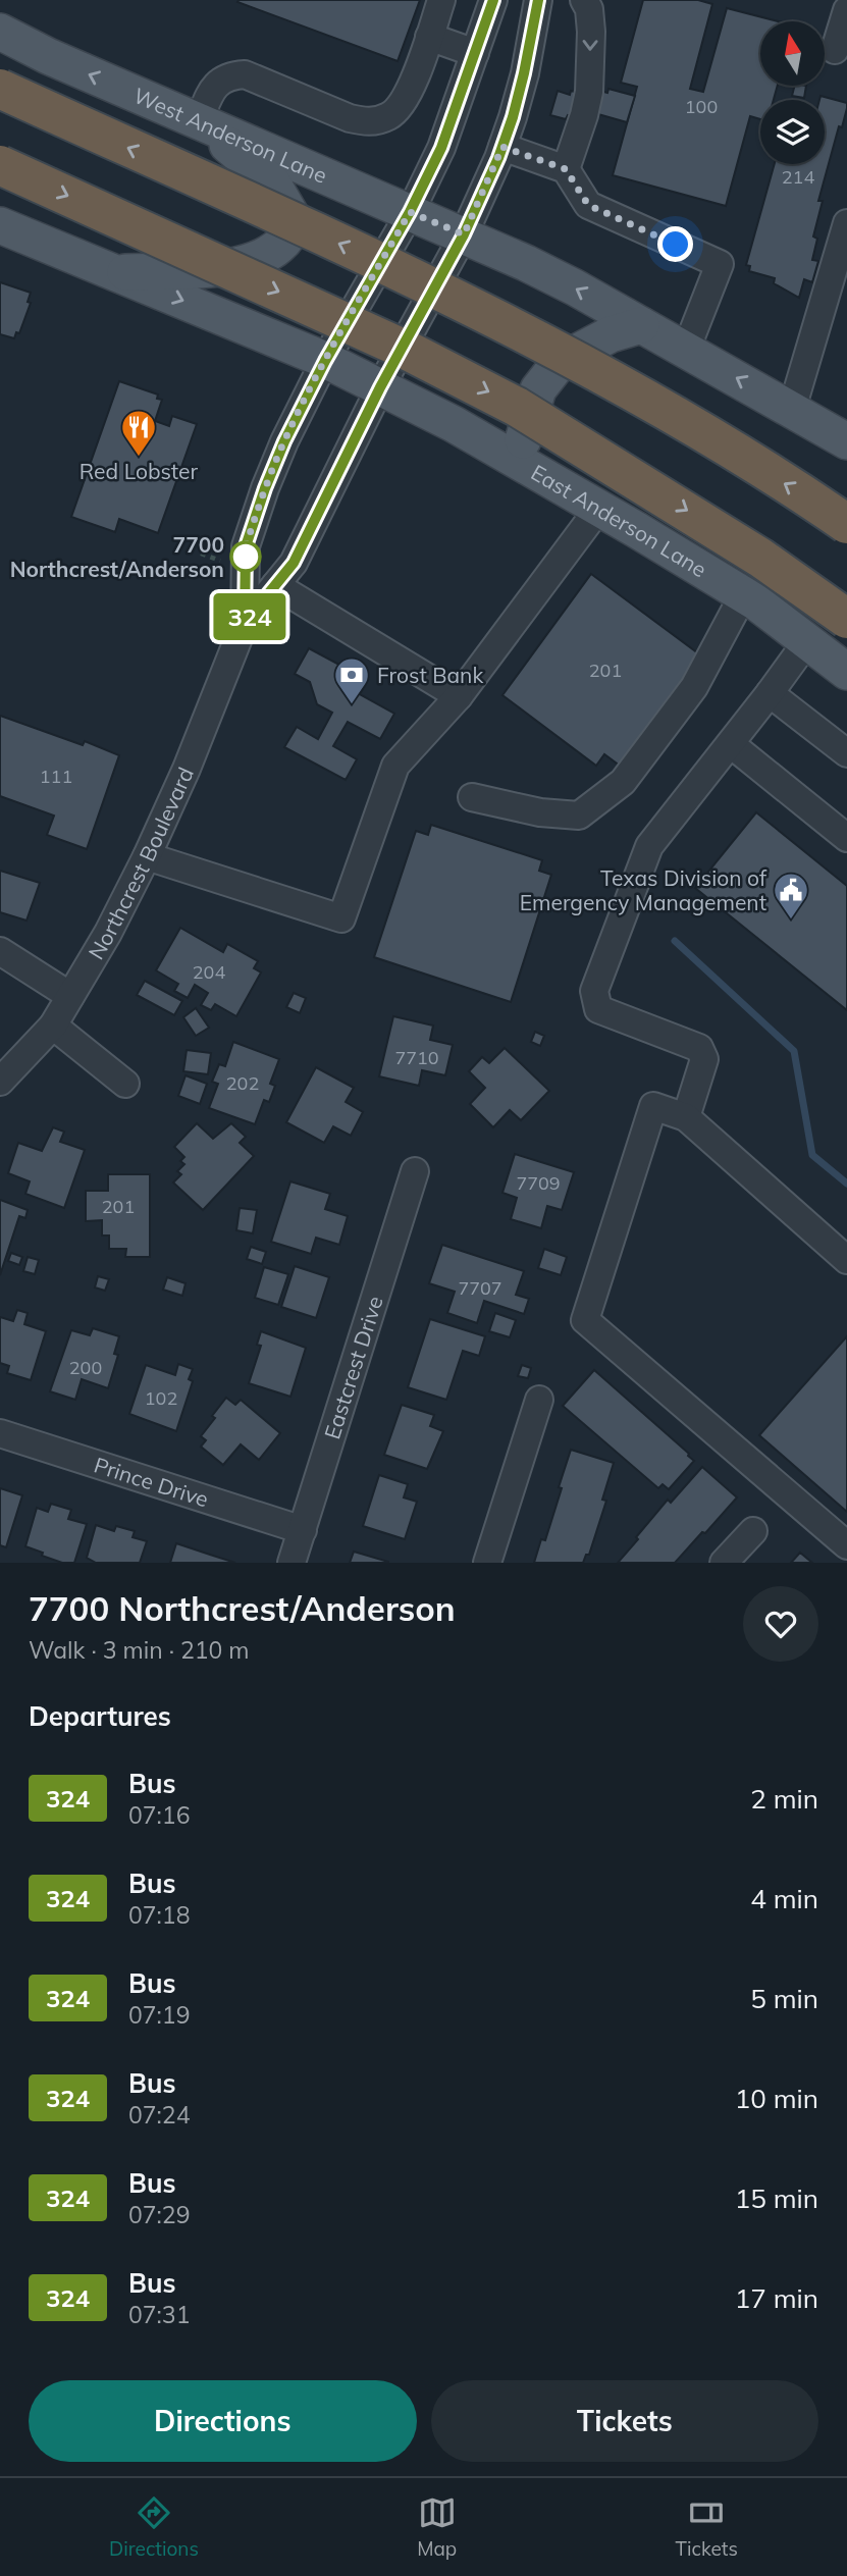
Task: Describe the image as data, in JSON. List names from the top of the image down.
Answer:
{
  "streets": {
    "main road": ["West Anderson Lane", "East Anderson Lane"],
    "street": ["Northcrest Boulevard", "Eastcrest Drive", "Prince Drive"]
  },
  "crossings": [
    ["West Anderson Lane", "Northcrest Boulevard"],
    ["East Anderson Lane", "Northcrest Boulevard"],
    ["Eastcrest Drive", "Prince Drive"]
  ],
  "places": {
    "restaurant": ["Red Lobster"],
    "other": ["7700 Northcrest/Anderson"],
    "bank": ["Frost Bank"],
    "public building": ["Texas Division of Emergency Management"]
  },
  "lines": ["bus line 324"],
  "house_numbers": [
    "100",
    "214",
    "201",
    "111",
    "204",
    "7710",
    "202",
    "7709",
    "201",
    "7707",
    "200",
    "102"
  ],
  "north": "top",
  "page": {
    "on_map": "324",
    "heading": [
      ["7700 Northcrest/Anderson", "Walk · 3 min · 210 m"],
      "Departures"
    ],
    "list": [
      {
        "mark": "324",
        "name": "Bus",
        "note": "07:16",
        "value": "2 min"
      },
      {
        "mark": "324",
        "name": "Bus",
        "note": "07:18",
        "value": "4 min"
      },
      {
        "mark": "324",
        "name": "Bus",
        "note": "07:19",
        "value": "5 min"
      },
      {
        "mark": "324",
        "name": "Bus",
        "note": "07:24",
        "value": "10 min"
      },
      {
        "mark": "324",
        "name": "Bus",
        "note": "07:29",
        "value": "15 min"
      },
      {
        "mark": "324",
        "name": "Bus",
        "note": "07:31",
        "value": "17 min"
      }
    ],
    "buttons": ["Directions", "Tickets"],
    "tabs": ["Directions", "Map", "Tickets"]
  }
}
